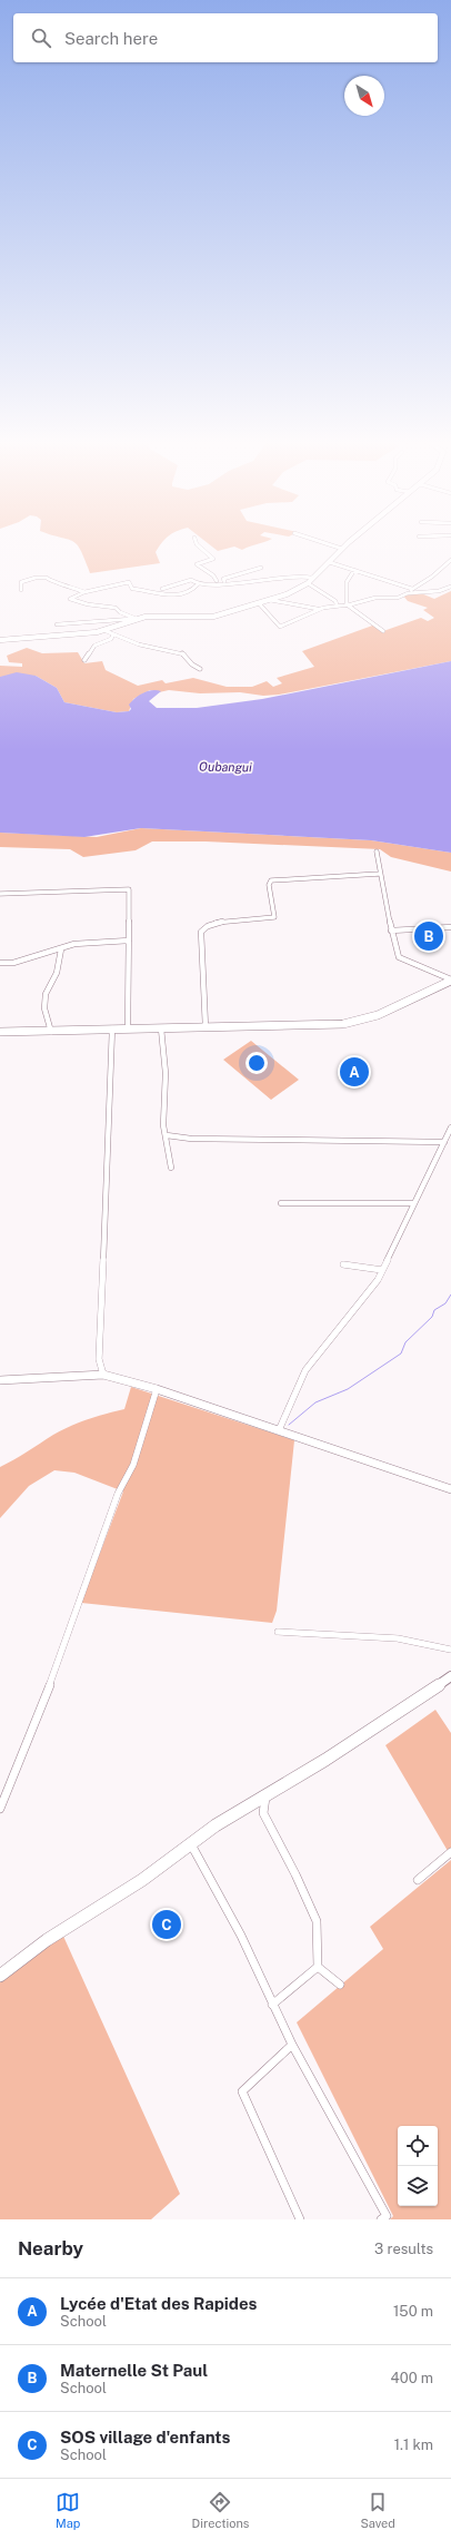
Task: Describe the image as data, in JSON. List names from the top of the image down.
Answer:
{
  "water": ["Oubangui"],
  "north": "bottom right",
  "page": {
    "search": "Search here",
    "pins": ["B", "A", "C"],
    "heading": ["Nearby", "3 results"],
    "list": [
      {
        "mark": "A",
        "name": "Lycée d'Etat des Rapides",
        "note": "School",
        "value": "150 m"
      },
      {
        "mark": "B",
        "name": "Maternelle St Paul",
        "note": "School",
        "value": "400 m"
      },
      {
        "mark": "C",
        "name": "SOS village d'enfants",
        "note": "School",
        "value": "1.1 km"
      }
    ],
    "nav": ["Map", "Directions", "Saved"]
  }
}
